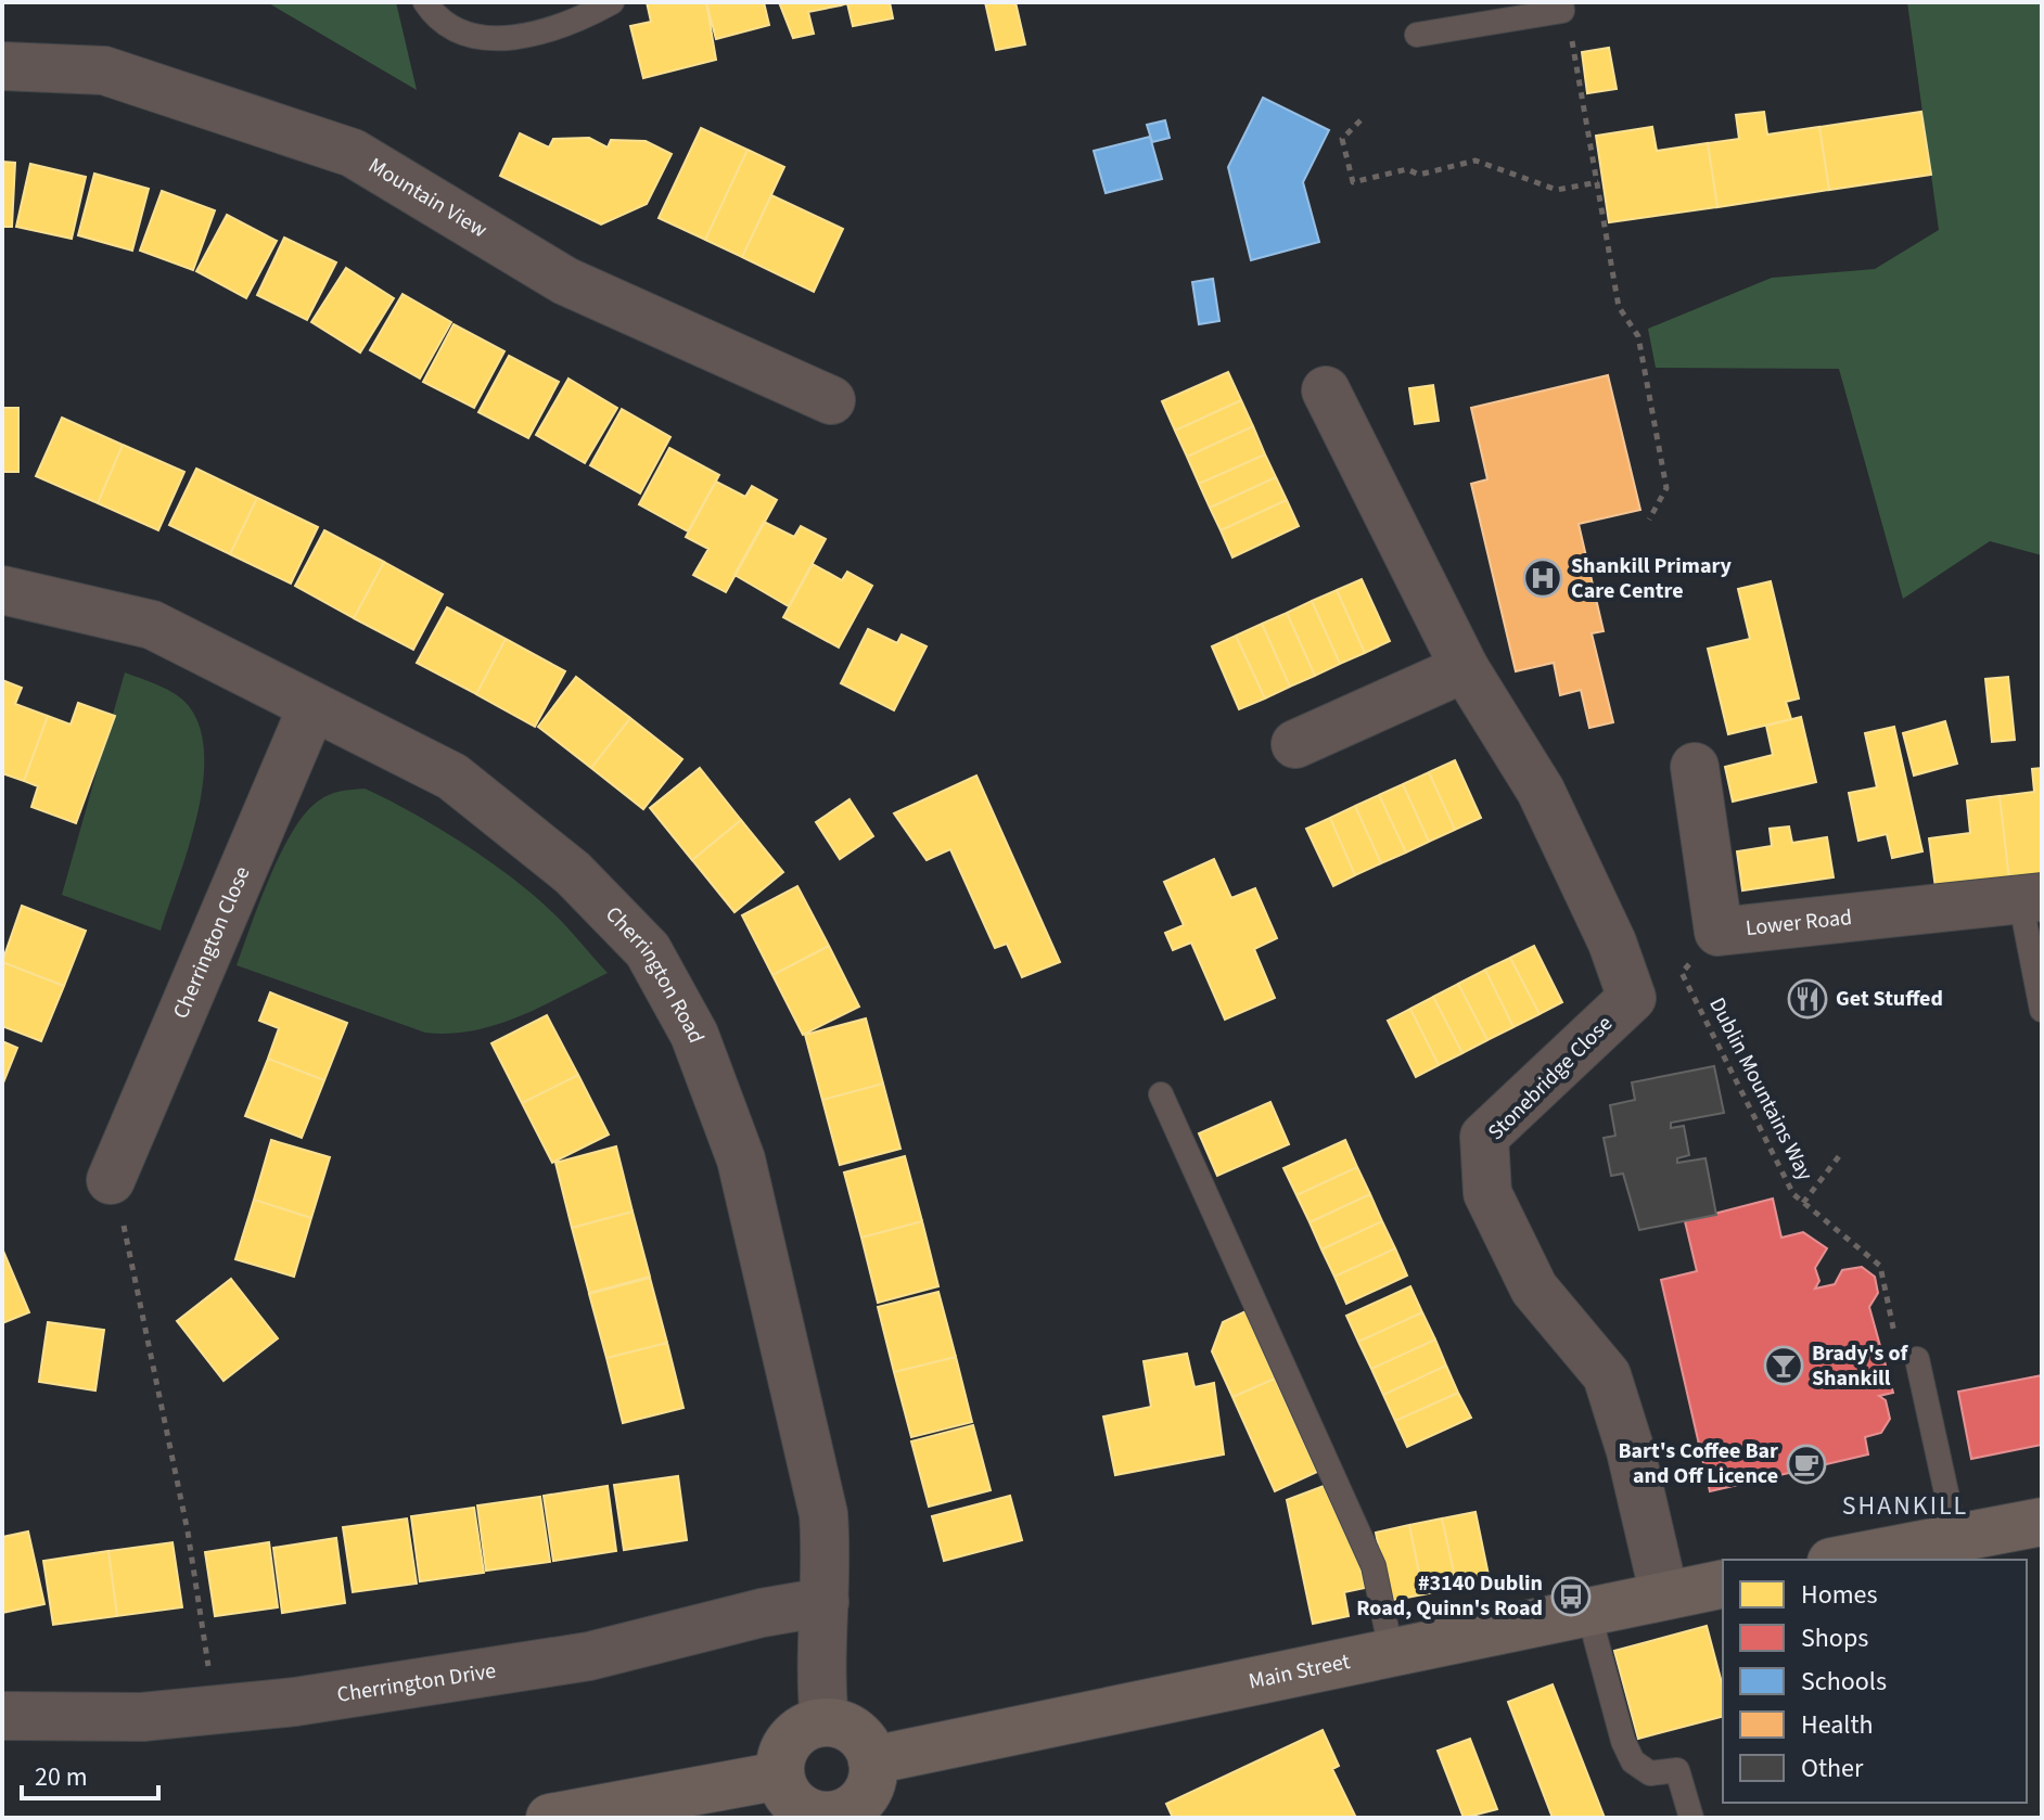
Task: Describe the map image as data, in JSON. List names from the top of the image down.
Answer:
{
  "streets": {
    "main road": ["Main Street"],
    "street": [
      "Mountain View",
      "Lower Road",
      "Cherrington Close",
      "Cherrington Road",
      "Stonebridge Close",
      "Cherrington Drive"
    ],
    "path": ["Dublin Mountains Way"]
  },
  "crossings": [
    ["Lower Road", "Dublin Mountains Way"],
    ["Cherrington Close", "Cherrington Road"],
    ["Cherrington Road", "Main Street"],
    ["Cherrington Road", "Cherrington Drive"],
    ["Stonebridge Close", "Main Street"]
  ],
  "districts": ["SHANKILL"],
  "places": {
    "hospital": ["Shankill Primary Care Centre"],
    "restaurant": ["Get Stuffed"],
    "bar": ["Brady's of Shankill"],
    "cafe": ["Bart's Coffee Bar and Off Licence"],
    "bus stop": ["#3140 Dublin Road, Quinn's Road"]
  },
  "legend": [
    "Homes",
    "Shops",
    "Schools",
    "Health",
    "Other"
  ],
  "scale_bar": "20 m"
}
